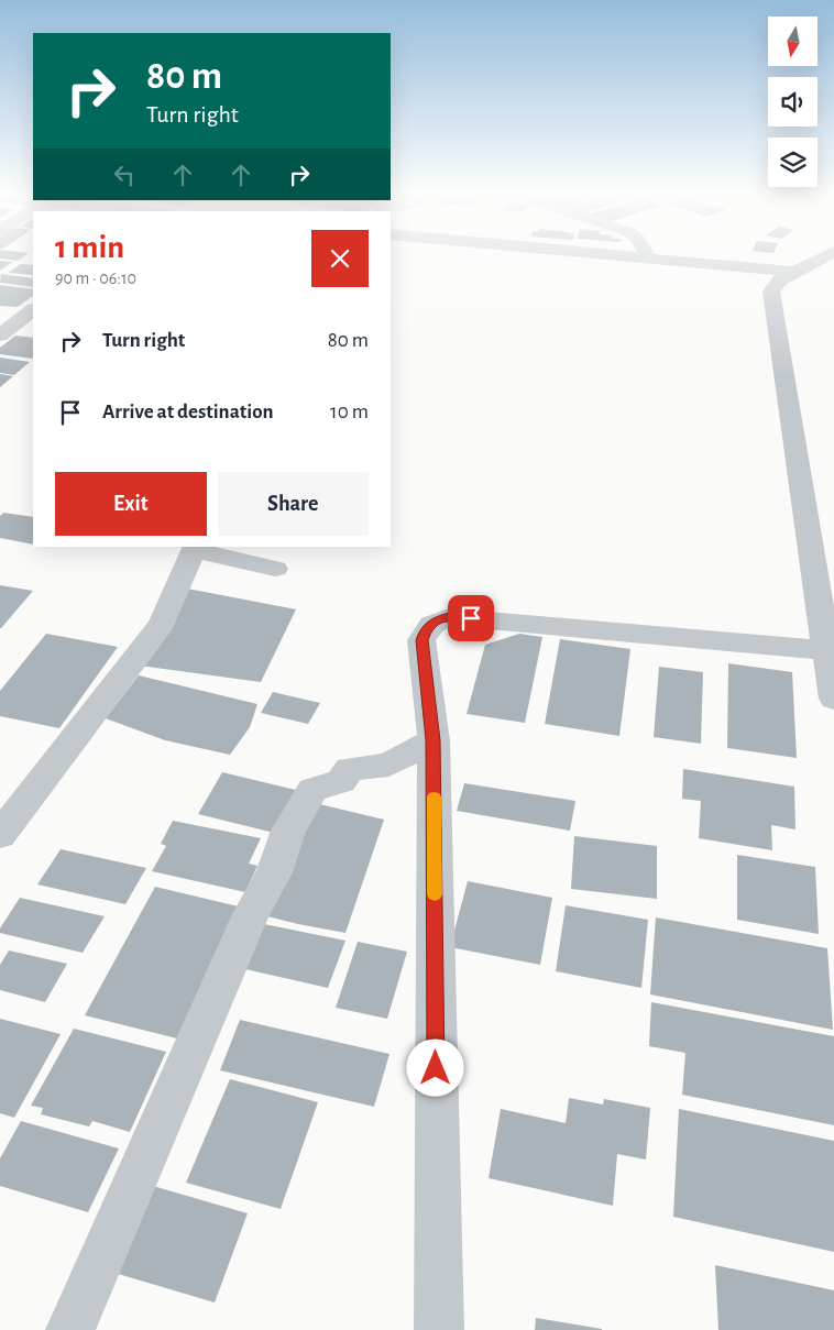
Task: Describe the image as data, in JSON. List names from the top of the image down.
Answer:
{
  "north": "bottom",
  "page": {
    "turn": ["80 m", "Turn right"],
    "heading": ["1 min", "90 m · 06:10"],
    "list": [
      {
        "name": "Turn right",
        "value": "80 m"
      },
      {
        "name": "Arrive at destination",
        "value": "10 m"
      }
    ],
    "buttons": ["Exit", "Share"]
  }
}
